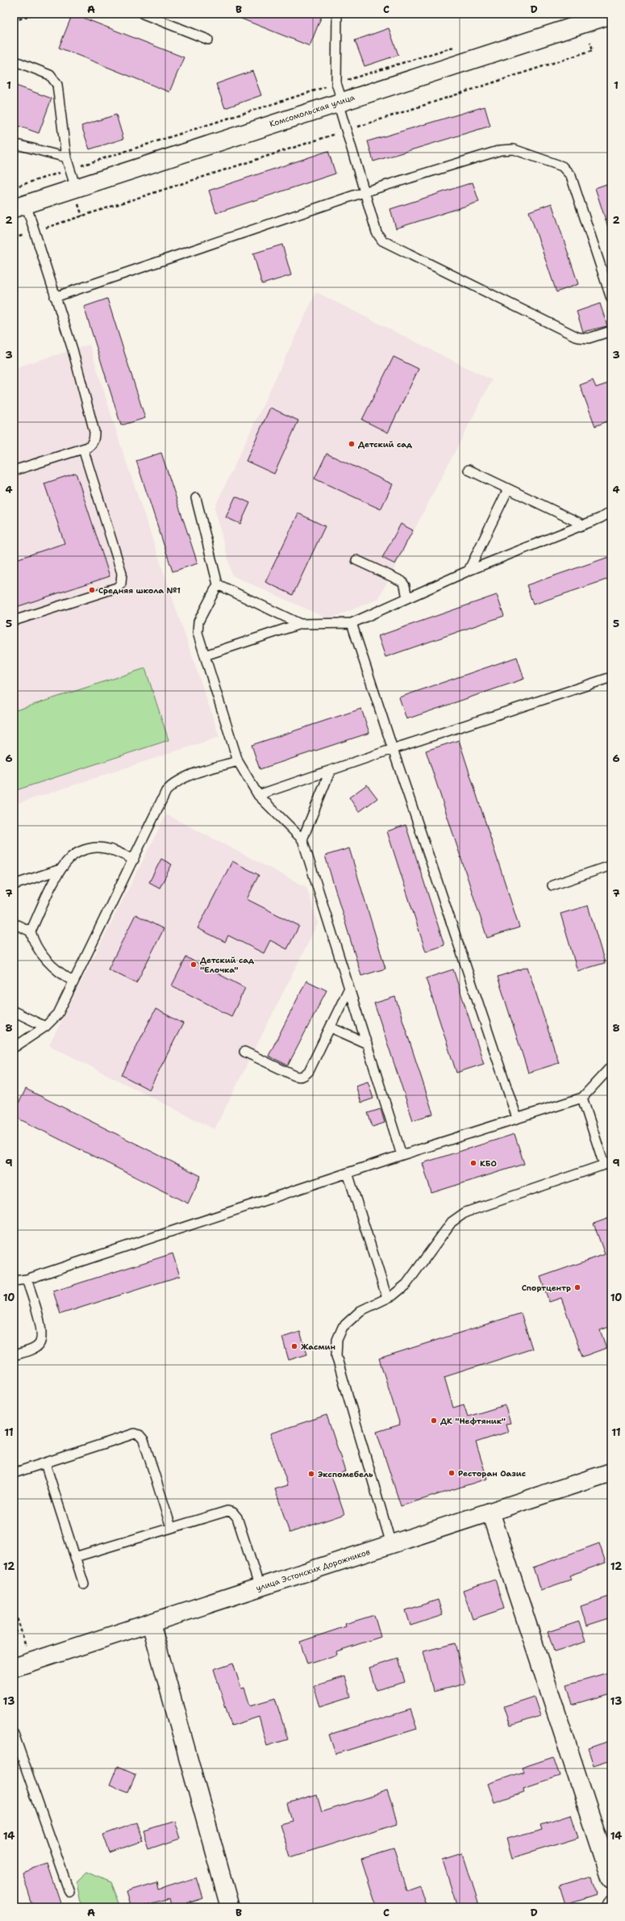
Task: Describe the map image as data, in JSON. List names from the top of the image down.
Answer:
{
  "streets": {
    "street": ["Комсомольская улица", "улица Эстонских Дорожников"]
  },
  "places": [
    "Детский сад",
    "Средняя школа №1",
    "Детский сад \"Елочка\"",
    "КБО",
    "Спортцентр",
    "Жасмин",
    "ДК \"Нефтяник\"",
    "Ресторан Оазис",
    "Экспомебель"
  ],
  "grid": {
    "columns": [
      "A",
      "B",
      "C",
      "D"
    ],
    "rows": [
      "1",
      "2",
      "3",
      "4",
      "5",
      "6",
      "7",
      "8",
      "9",
      "10",
      "11",
      "12",
      "13",
      "14"
    ]
  }
}
